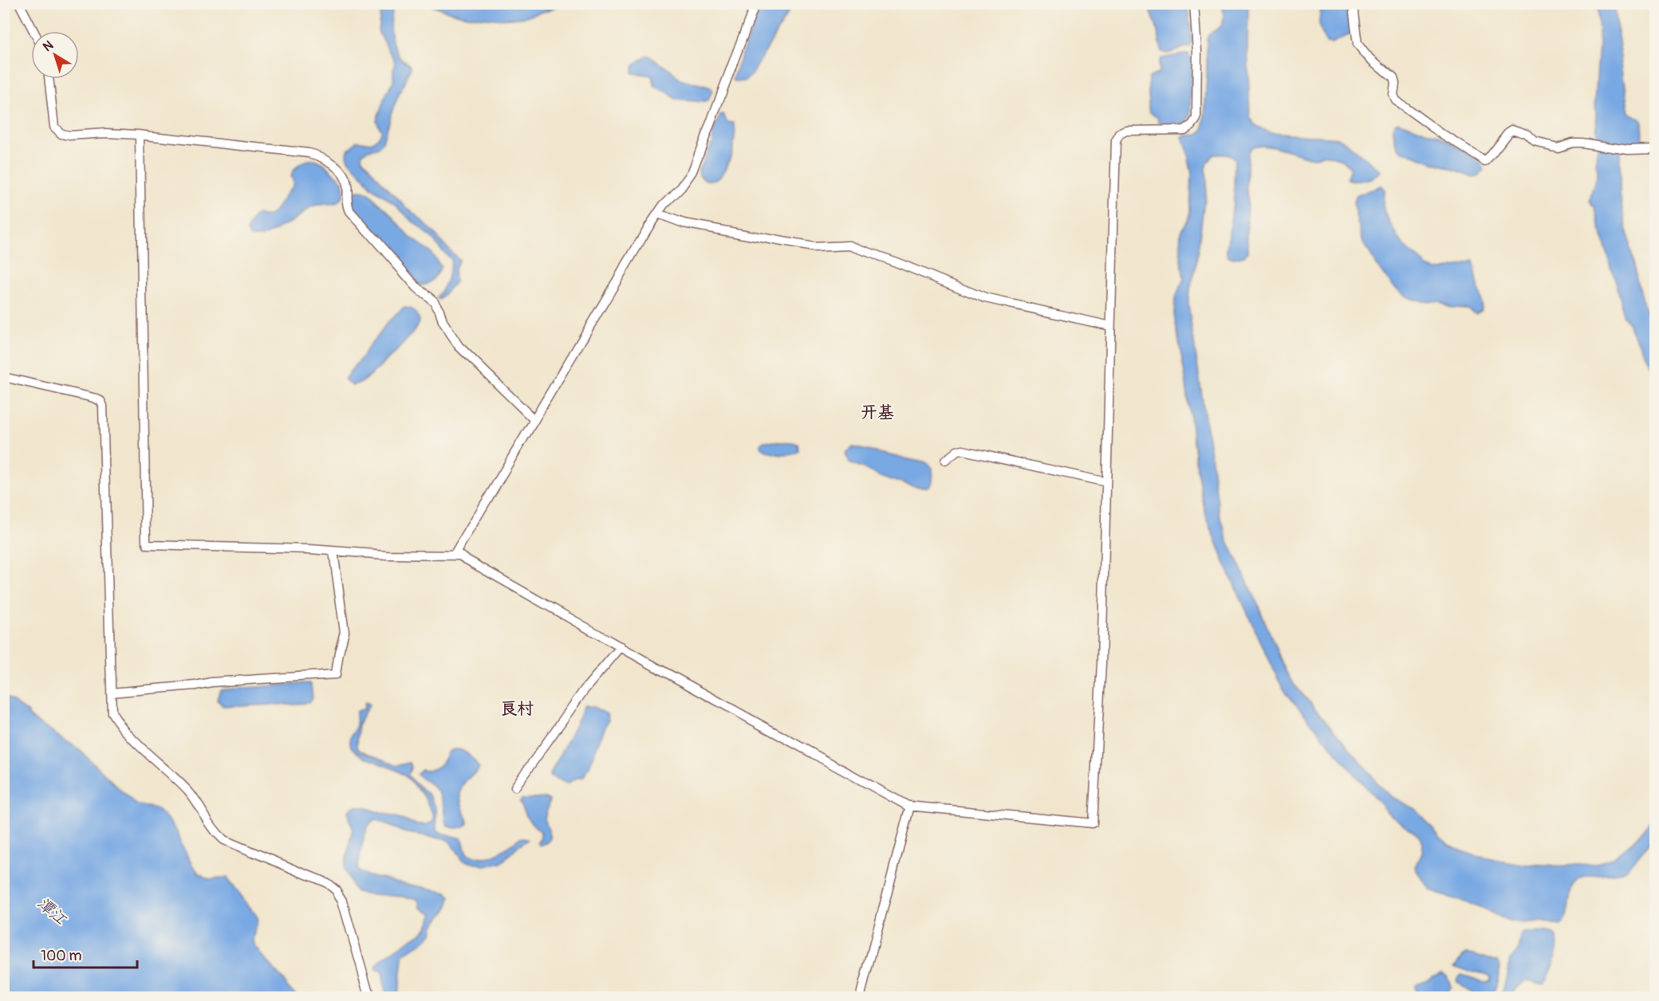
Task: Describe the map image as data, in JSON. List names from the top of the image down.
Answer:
{
  "districts": ["开基", "良村"],
  "water": ["潭江"],
  "scale_bar": "100 m",
  "north": "top left"
}
